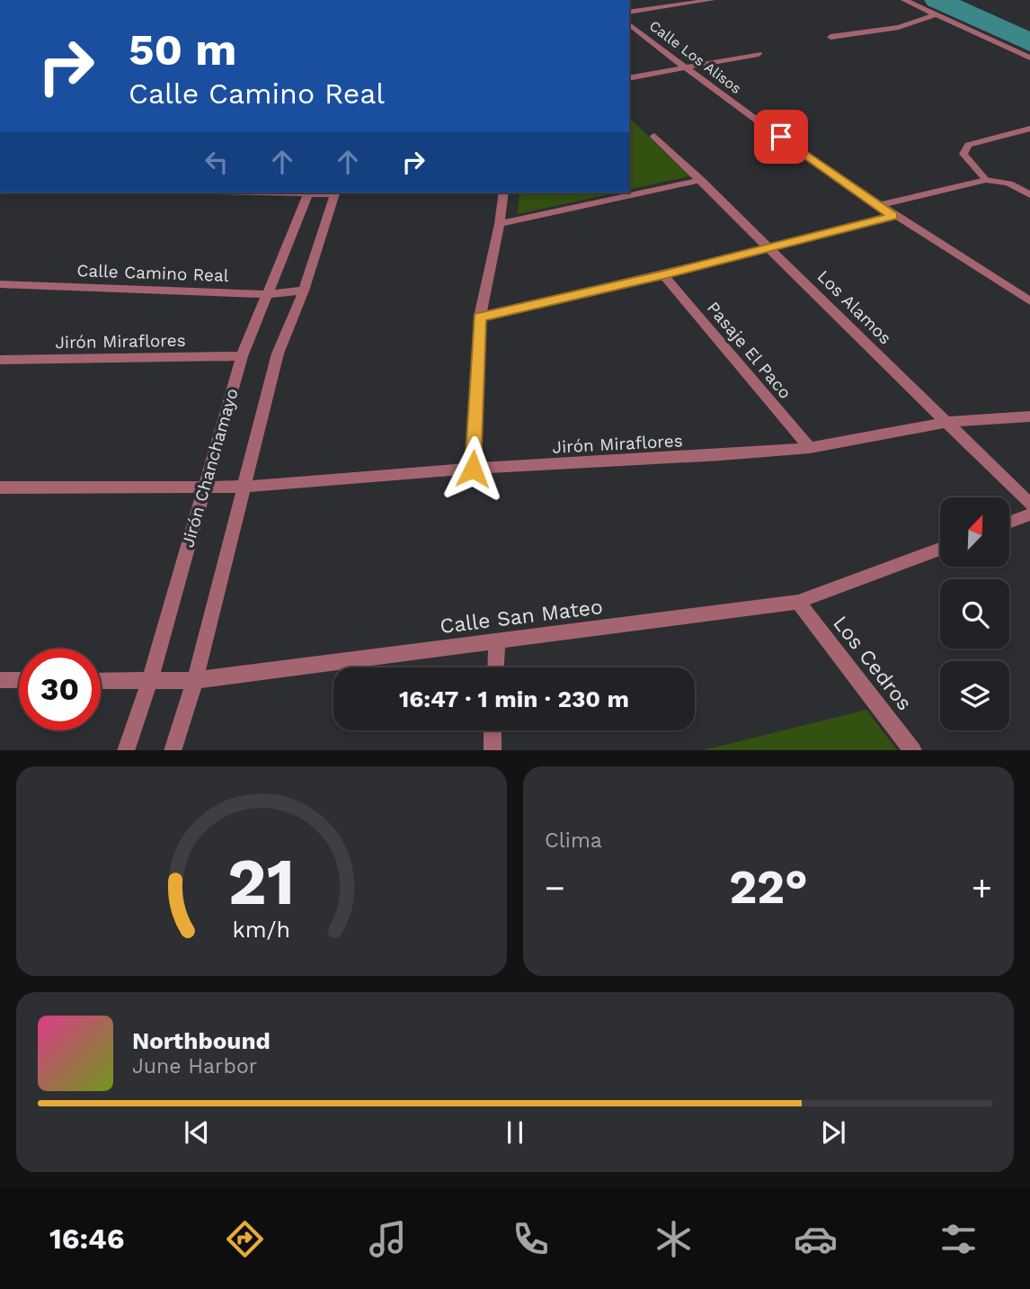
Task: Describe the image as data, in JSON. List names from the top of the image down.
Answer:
{
  "streets": {
    "street": [
      "Calle Los Alisos",
      "Calle Camino Real",
      "Los Alamos",
      "Jirón Miraflores",
      "Pasaje El Paco",
      "Jirón Chanchamayo",
      "Calle San Mateo",
      "Los Cedros"
    ]
  },
  "crossings": [
    ["Calle Camino Real", "Jirón Chanchamayo"],
    ["Los Alamos", "Jirón Miraflores"],
    ["Jirón Miraflores", "Pasaje El Paco"],
    ["Jirón Miraflores", "Jirón Chanchamayo"],
    ["Jirón Chanchamayo", "Calle San Mateo"],
    ["Calle San Mateo", "Los Cedros"]
  ],
  "north": "top right",
  "page": {
    "turn": ["50 m", "Calle Camino Real"],
    "limit": "30",
    "trip": "16:47 · 1 min · 230 m",
    "tile": "Clima",
    "heat": ["−", "22°", "+"],
    "song": ["Northbound", "June Harbor"],
    "tabs": "16:46",
    "gauge": ["21", "km/h"]
  }
}
